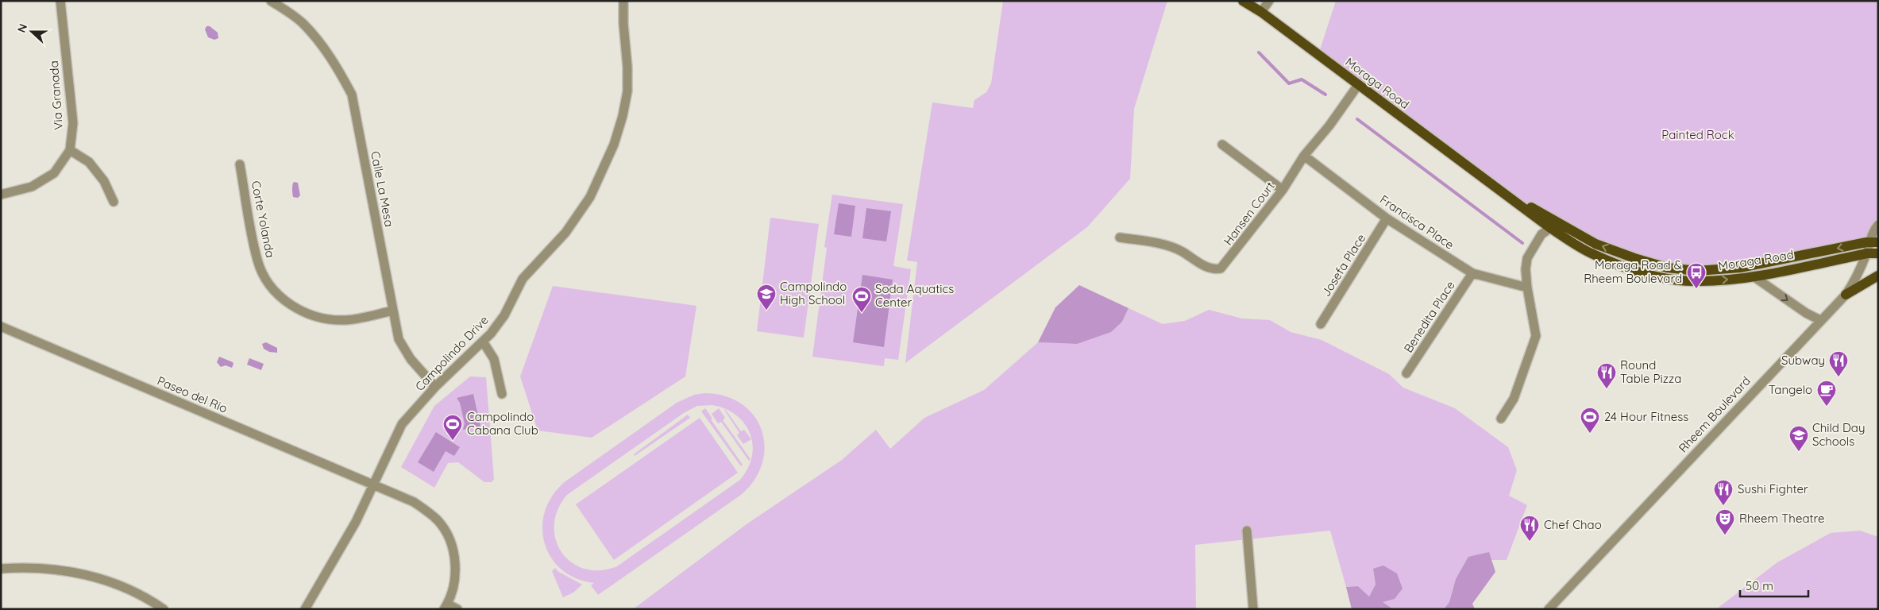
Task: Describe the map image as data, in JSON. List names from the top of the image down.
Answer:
{
  "streets": {
    "main road": ["Moraga Road"],
    "street": [
      "Via Granada",
      "Calle La Mesa",
      "Hansen Court",
      "Corte Yolanda",
      "Francisca Place",
      "Josefa Place",
      "Benedita Place",
      "Campolindo Drive",
      "Paseo del Rio",
      "Rheem Boulevard"
    ]
  },
  "crossings": [
    ["Moraga Road", "Hansen Court"],
    ["Moraga Road", "Rheem Boulevard"],
    ["Calle La Mesa", "Corte Yolanda"],
    ["Calle La Mesa", "Campolindo Drive"],
    ["Hansen Court", "Francisca Place"],
    ["Francisca Place", "Josefa Place"],
    ["Francisca Place", "Benedita Place"],
    ["Campolindo Drive", "Paseo del Rio"]
  ],
  "parks": ["Painted Rock"],
  "places": {
    "bus stop": ["Moraga Road & Rheem Boulevard"],
    "school or university": ["Campolindo High School", "Child Day Schools"],
    "sports": ["Soda Aquatics Center", "24 Hour Fitness", "Campolindo Cabana Club"],
    "restaurant": [
      "Subway",
      "Round Table Pizza",
      "Sushi Fighter",
      "Chef Chao"
    ],
    "cafe": ["Tangelo"],
    "theatre": ["Rheem Theatre"]
  },
  "scale_bar": "50 m",
  "north": "left"
}
